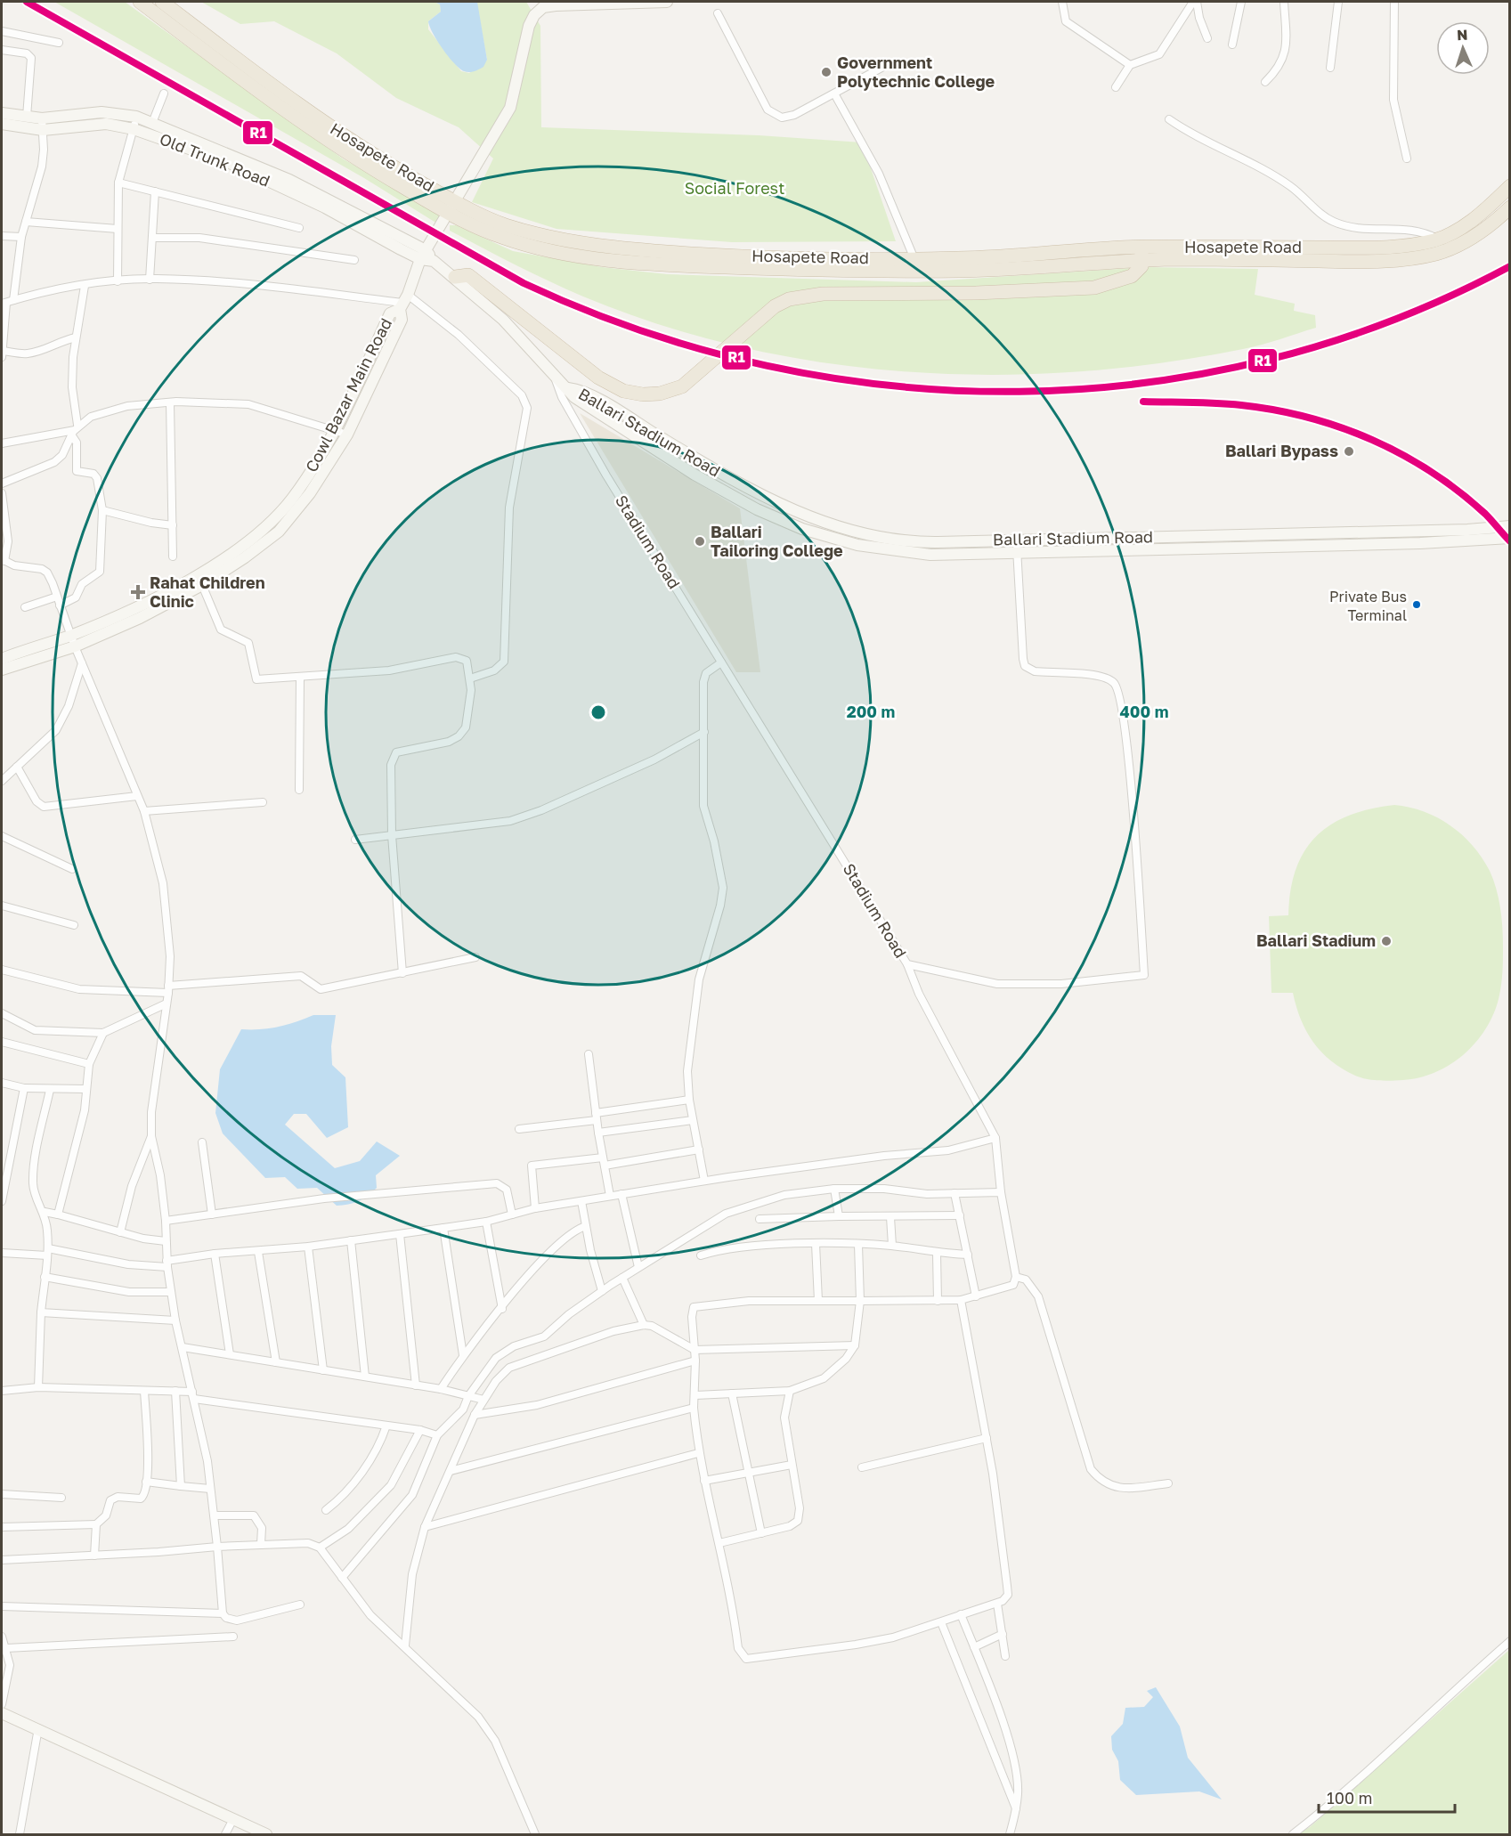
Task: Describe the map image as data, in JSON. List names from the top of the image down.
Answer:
{
  "streets": {
    "highway": ["Hosapete Road"],
    "street": [
      "Old Trunk Road",
      "Cowl Bazar Main Road",
      "Ballari Stadium Road",
      "Stadium Road"
    ]
  },
  "crossings": [
    ["Ballari Stadium Road", "Stadium Road"]
  ],
  "parks": ["Social Forest"],
  "places": {
    "other": [
      "Government Polytechnic College",
      "Ballari Bypass",
      "Ballari Tailoring College",
      "Private Bus Terminal",
      "Ballari Stadium"
    ],
    "health": ["Rahat Children Clinic"]
  },
  "lines": ["transit line R1"],
  "scale_bar": "100 m",
  "north": "top",
  "rings": ["200 m", "400 m"]
}
